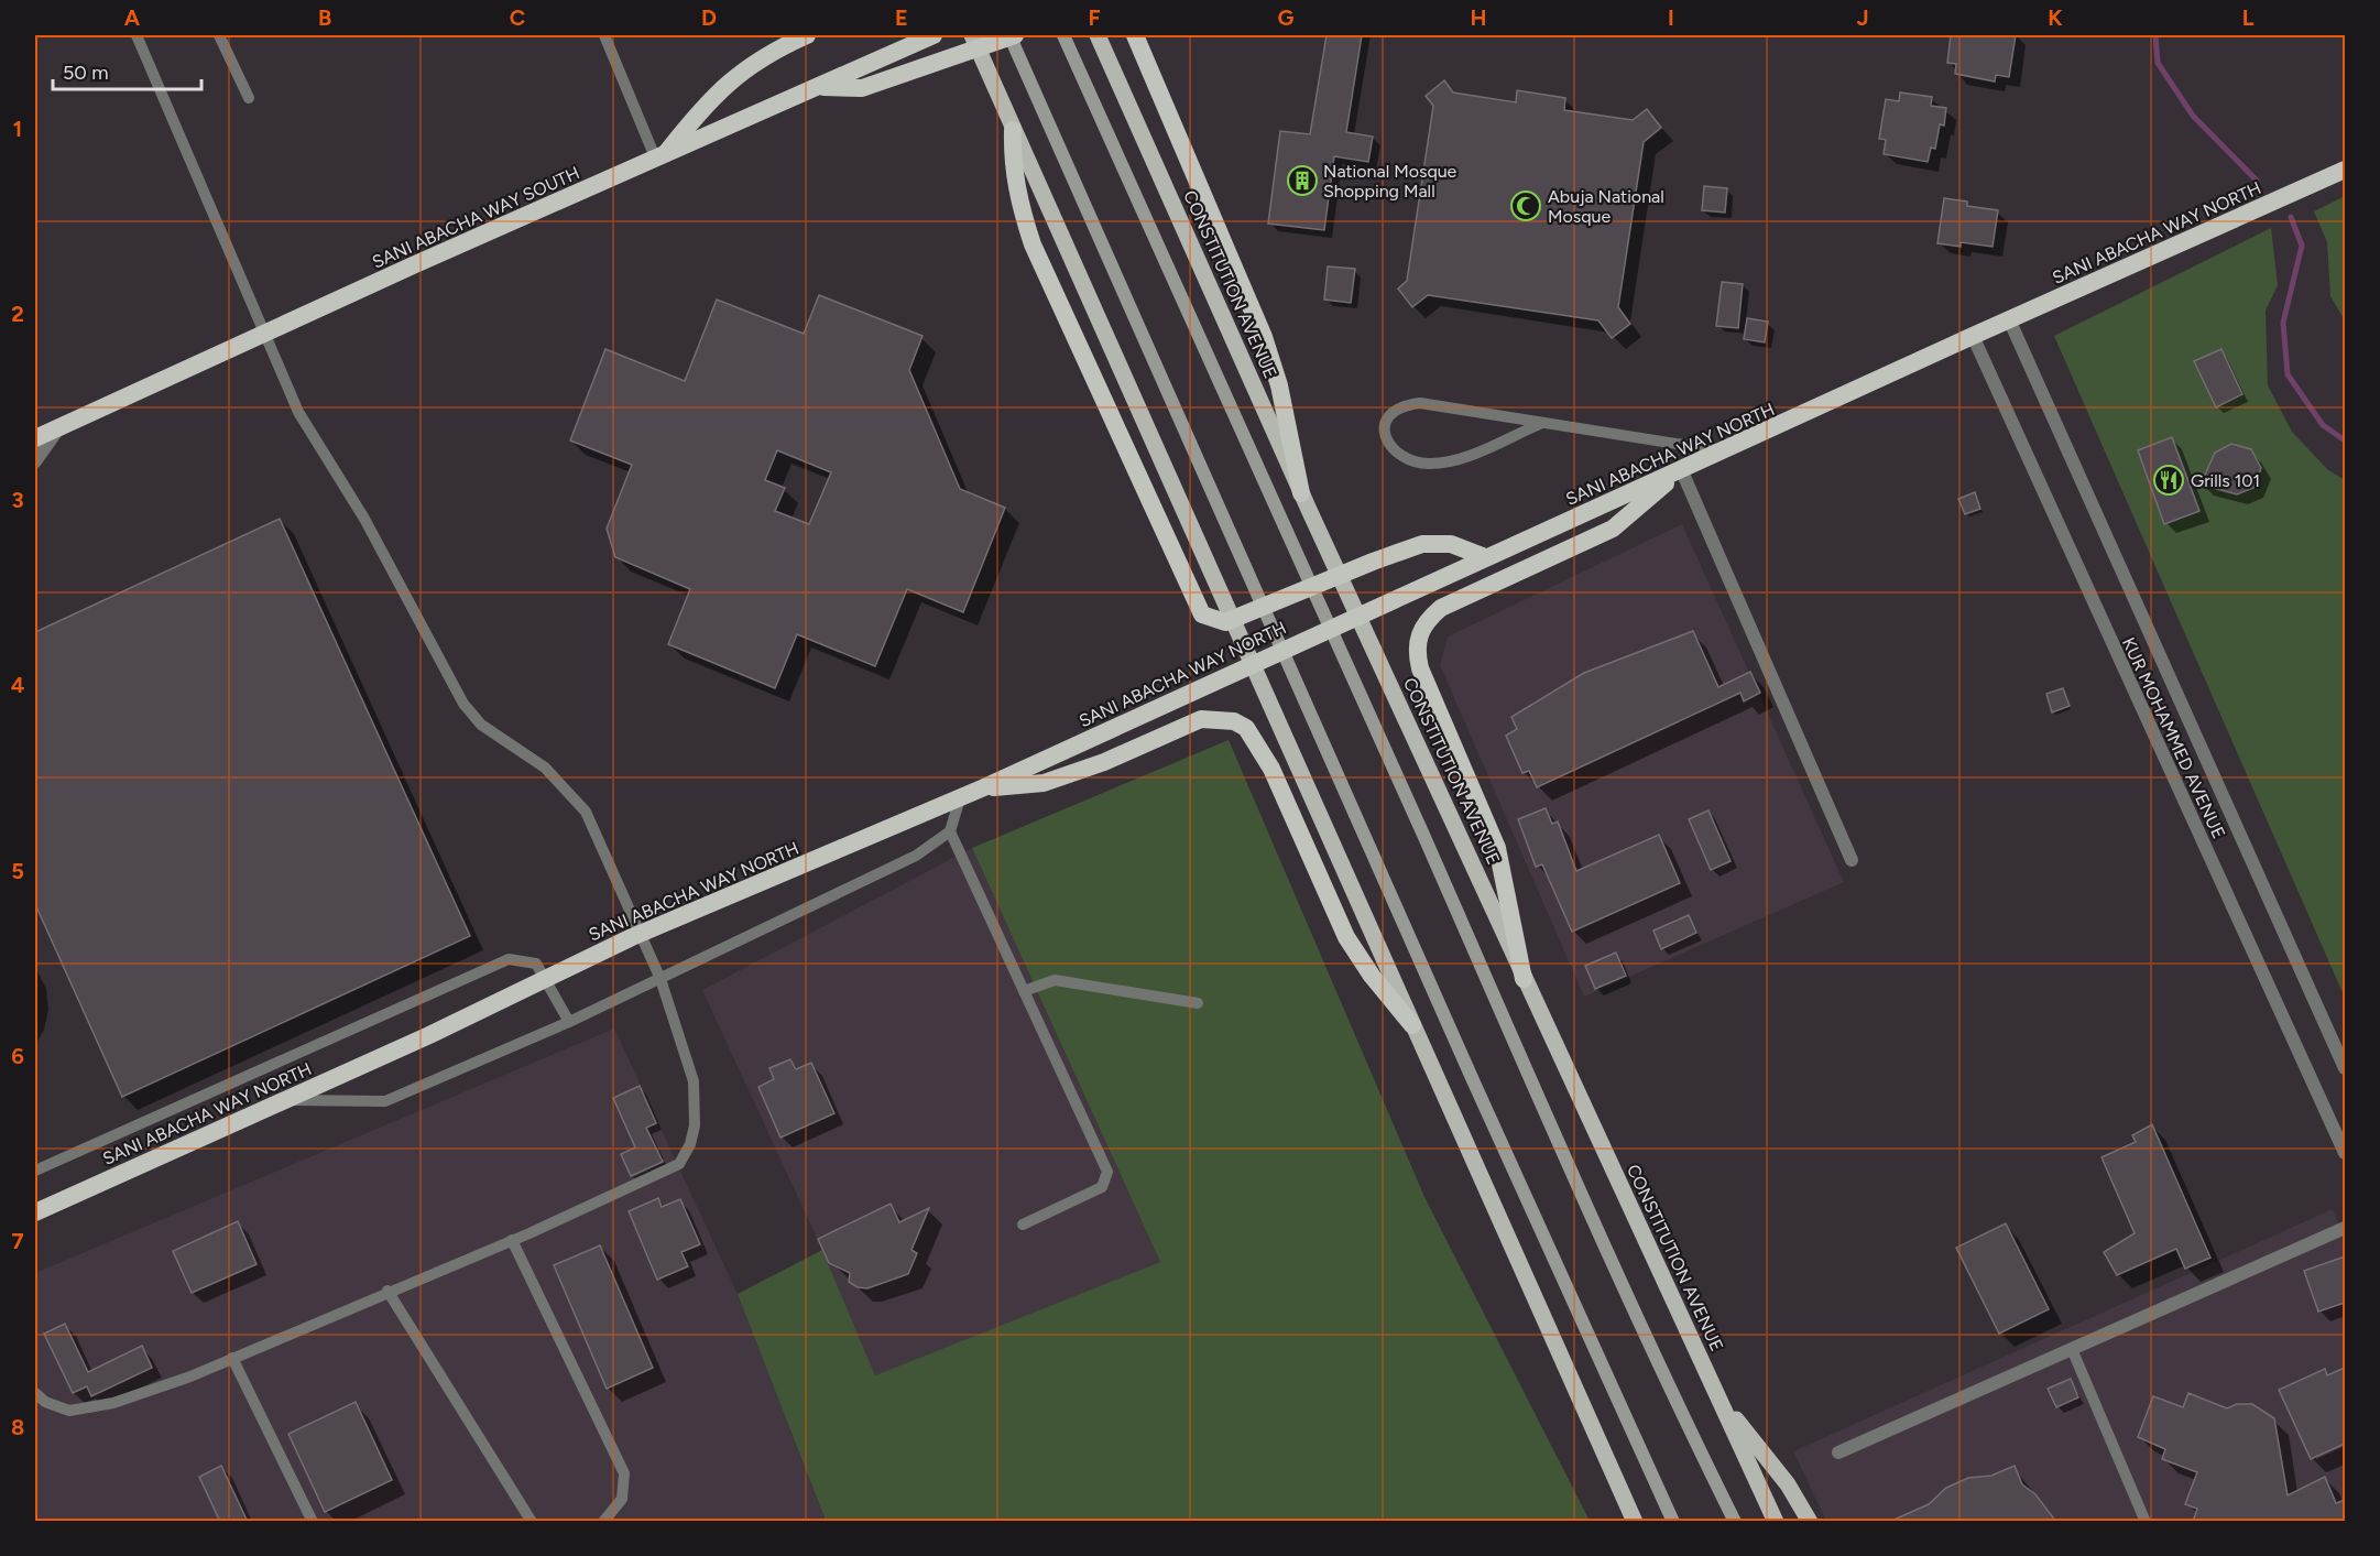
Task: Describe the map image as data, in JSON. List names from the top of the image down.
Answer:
{
  "streets": {
    "highway": ["SANI ABACHA WAY SOUTH", "SANI ABACHA WAY NORTH"],
    "main road": ["CONSTITUTION AVENUE"],
    "street": ["KUR MOHAMMED AVENUE"]
  },
  "crossings": [
    ["SANI ABACHA WAY NORTH", "KUR MOHAMMED AVENUE"]
  ],
  "places": {
    "building": ["National Mosque Shopping Mall"],
    "mosque": ["Abuja National Mosque"],
    "restaurant": ["Grills 101"]
  },
  "scale_bar": "50 m",
  "grid": {
    "columns": [
      "A",
      "B",
      "C",
      "D",
      "E",
      "F",
      "G",
      "H",
      "I",
      "J",
      "K",
      "L"
    ],
    "rows": [
      "1",
      "2",
      "3",
      "4",
      "5",
      "6",
      "7",
      "8"
    ]
  }
}
